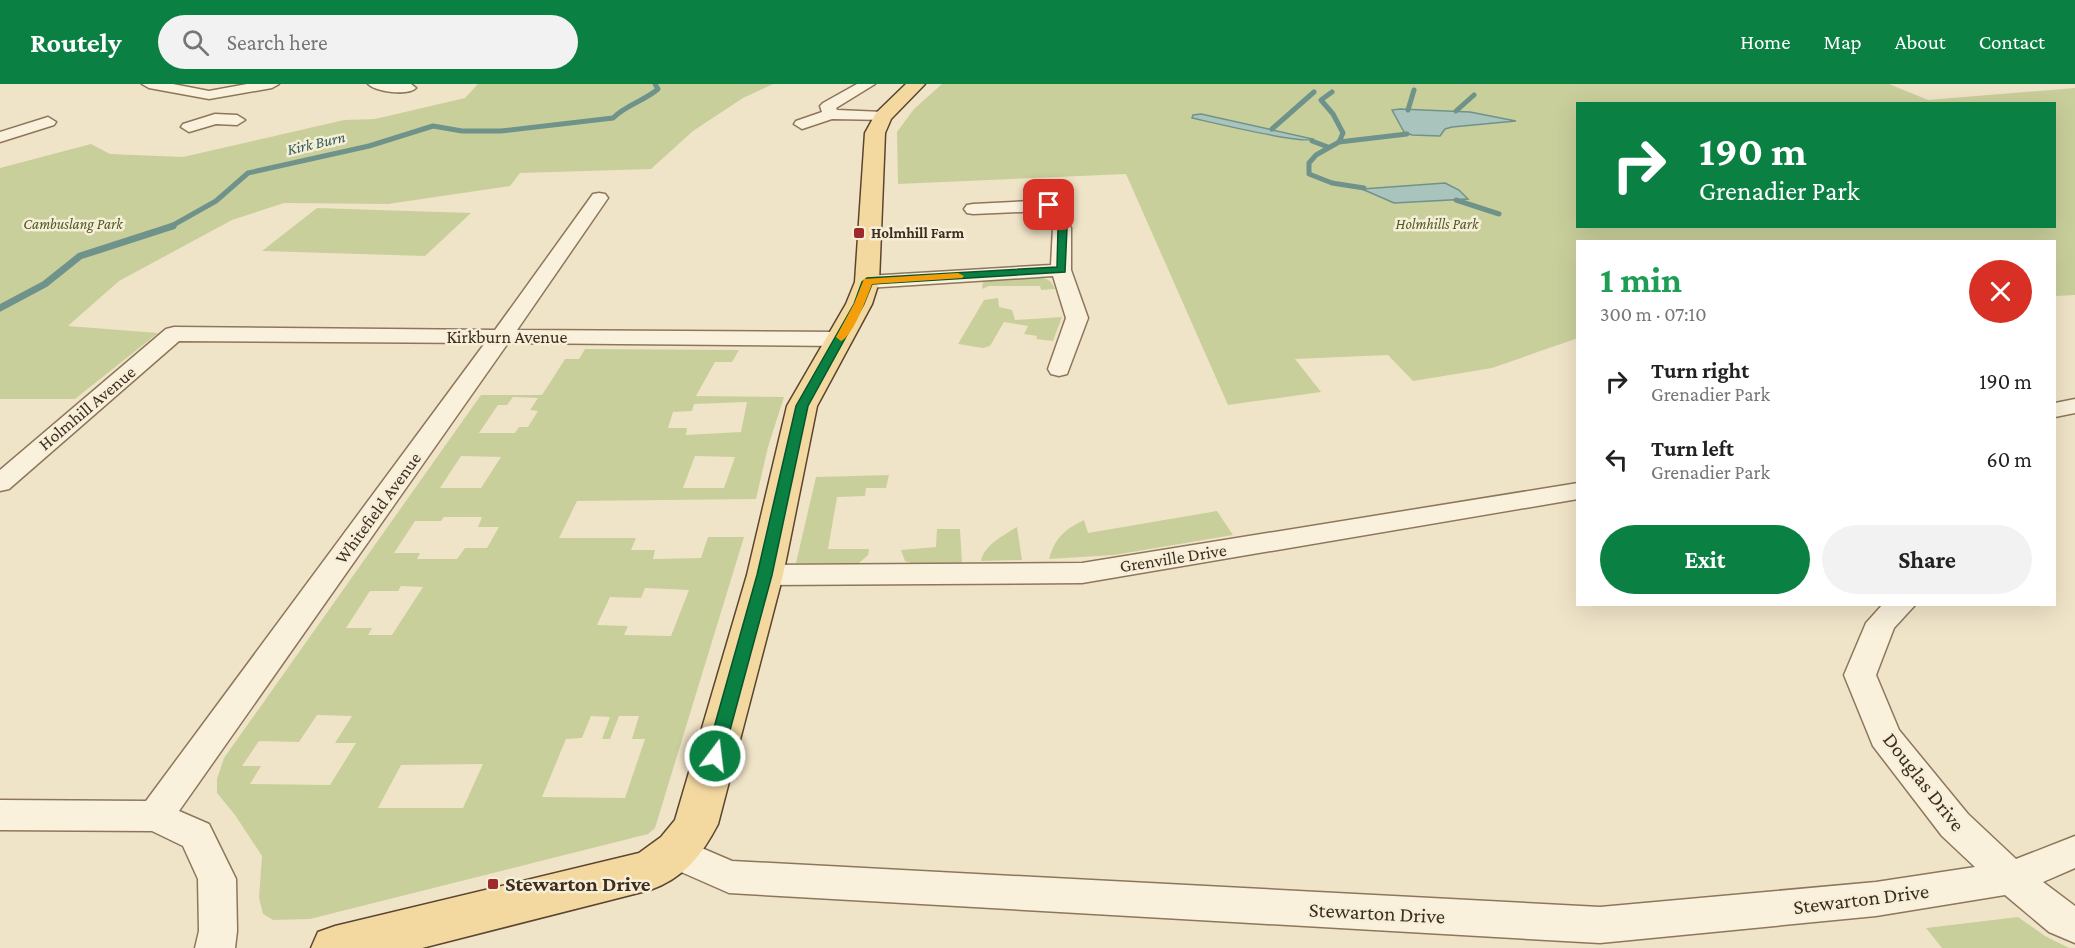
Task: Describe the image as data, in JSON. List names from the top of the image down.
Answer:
{
  "streets": {
    "street": [
      "Kirkburn Avenue",
      "Holmhill Avenue",
      "Whitefield Avenue",
      "Grenville Drive",
      "Douglas Drive",
      "Stewarton Drive"
    ]
  },
  "crossings": [
    ["Kirkburn Avenue", "Holmhill Avenue"],
    ["Kirkburn Avenue", "Whitefield Avenue"],
    ["Douglas Drive", "Stewarton Drive"]
  ],
  "water": ["Kirk Burn"],
  "parks": ["Cambuslang Park", "Holmhills Park"],
  "places": {
    "transit": ["Holmhill Farm", "Stewarton Drive"]
  },
  "page": {
    "header": "Routely",
    "search": "Search here",
    "nav": [
      "Home",
      "Map",
      "About",
      "Contact"
    ],
    "turn": ["190 m", "Grenadier Park"],
    "heading": ["1 min", "300 m · 07:10"],
    "list": [
      {
        "name": "Turn right",
        "note": "Grenadier Park",
        "value": "190 m"
      },
      {
        "name": "Turn left",
        "note": "Grenadier Park",
        "value": "60 m"
      }
    ],
    "buttons": ["Exit", "Share"]
  }
}
